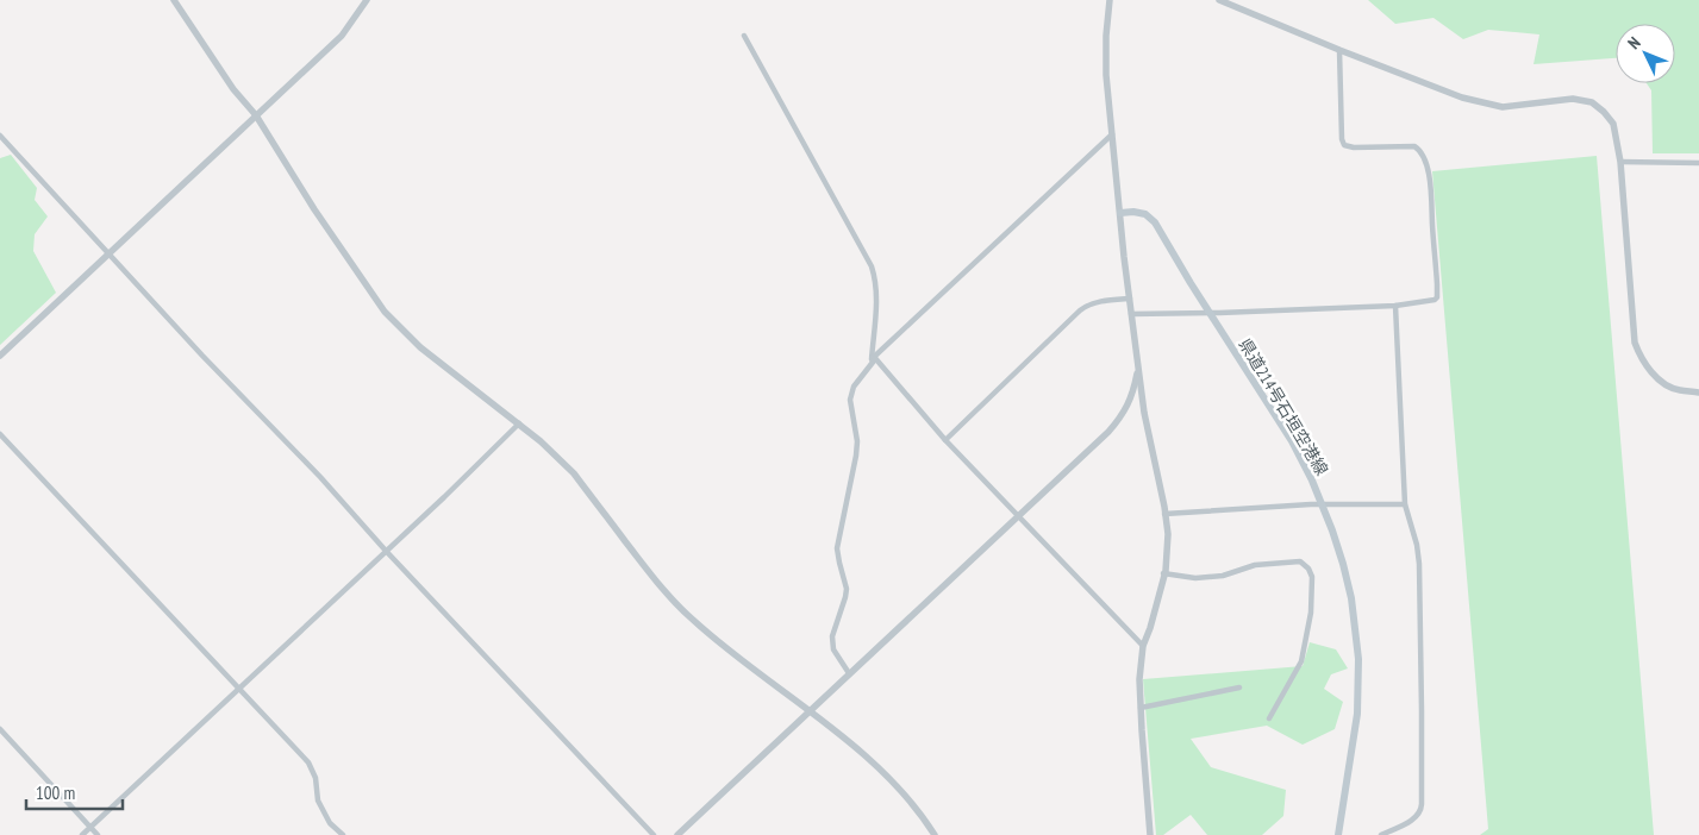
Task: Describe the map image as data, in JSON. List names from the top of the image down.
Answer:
{
  "streets": {
    "main road": ["県道214号石垣空港線"]
  },
  "scale_bar": "100 m",
  "north": "top left"
}
